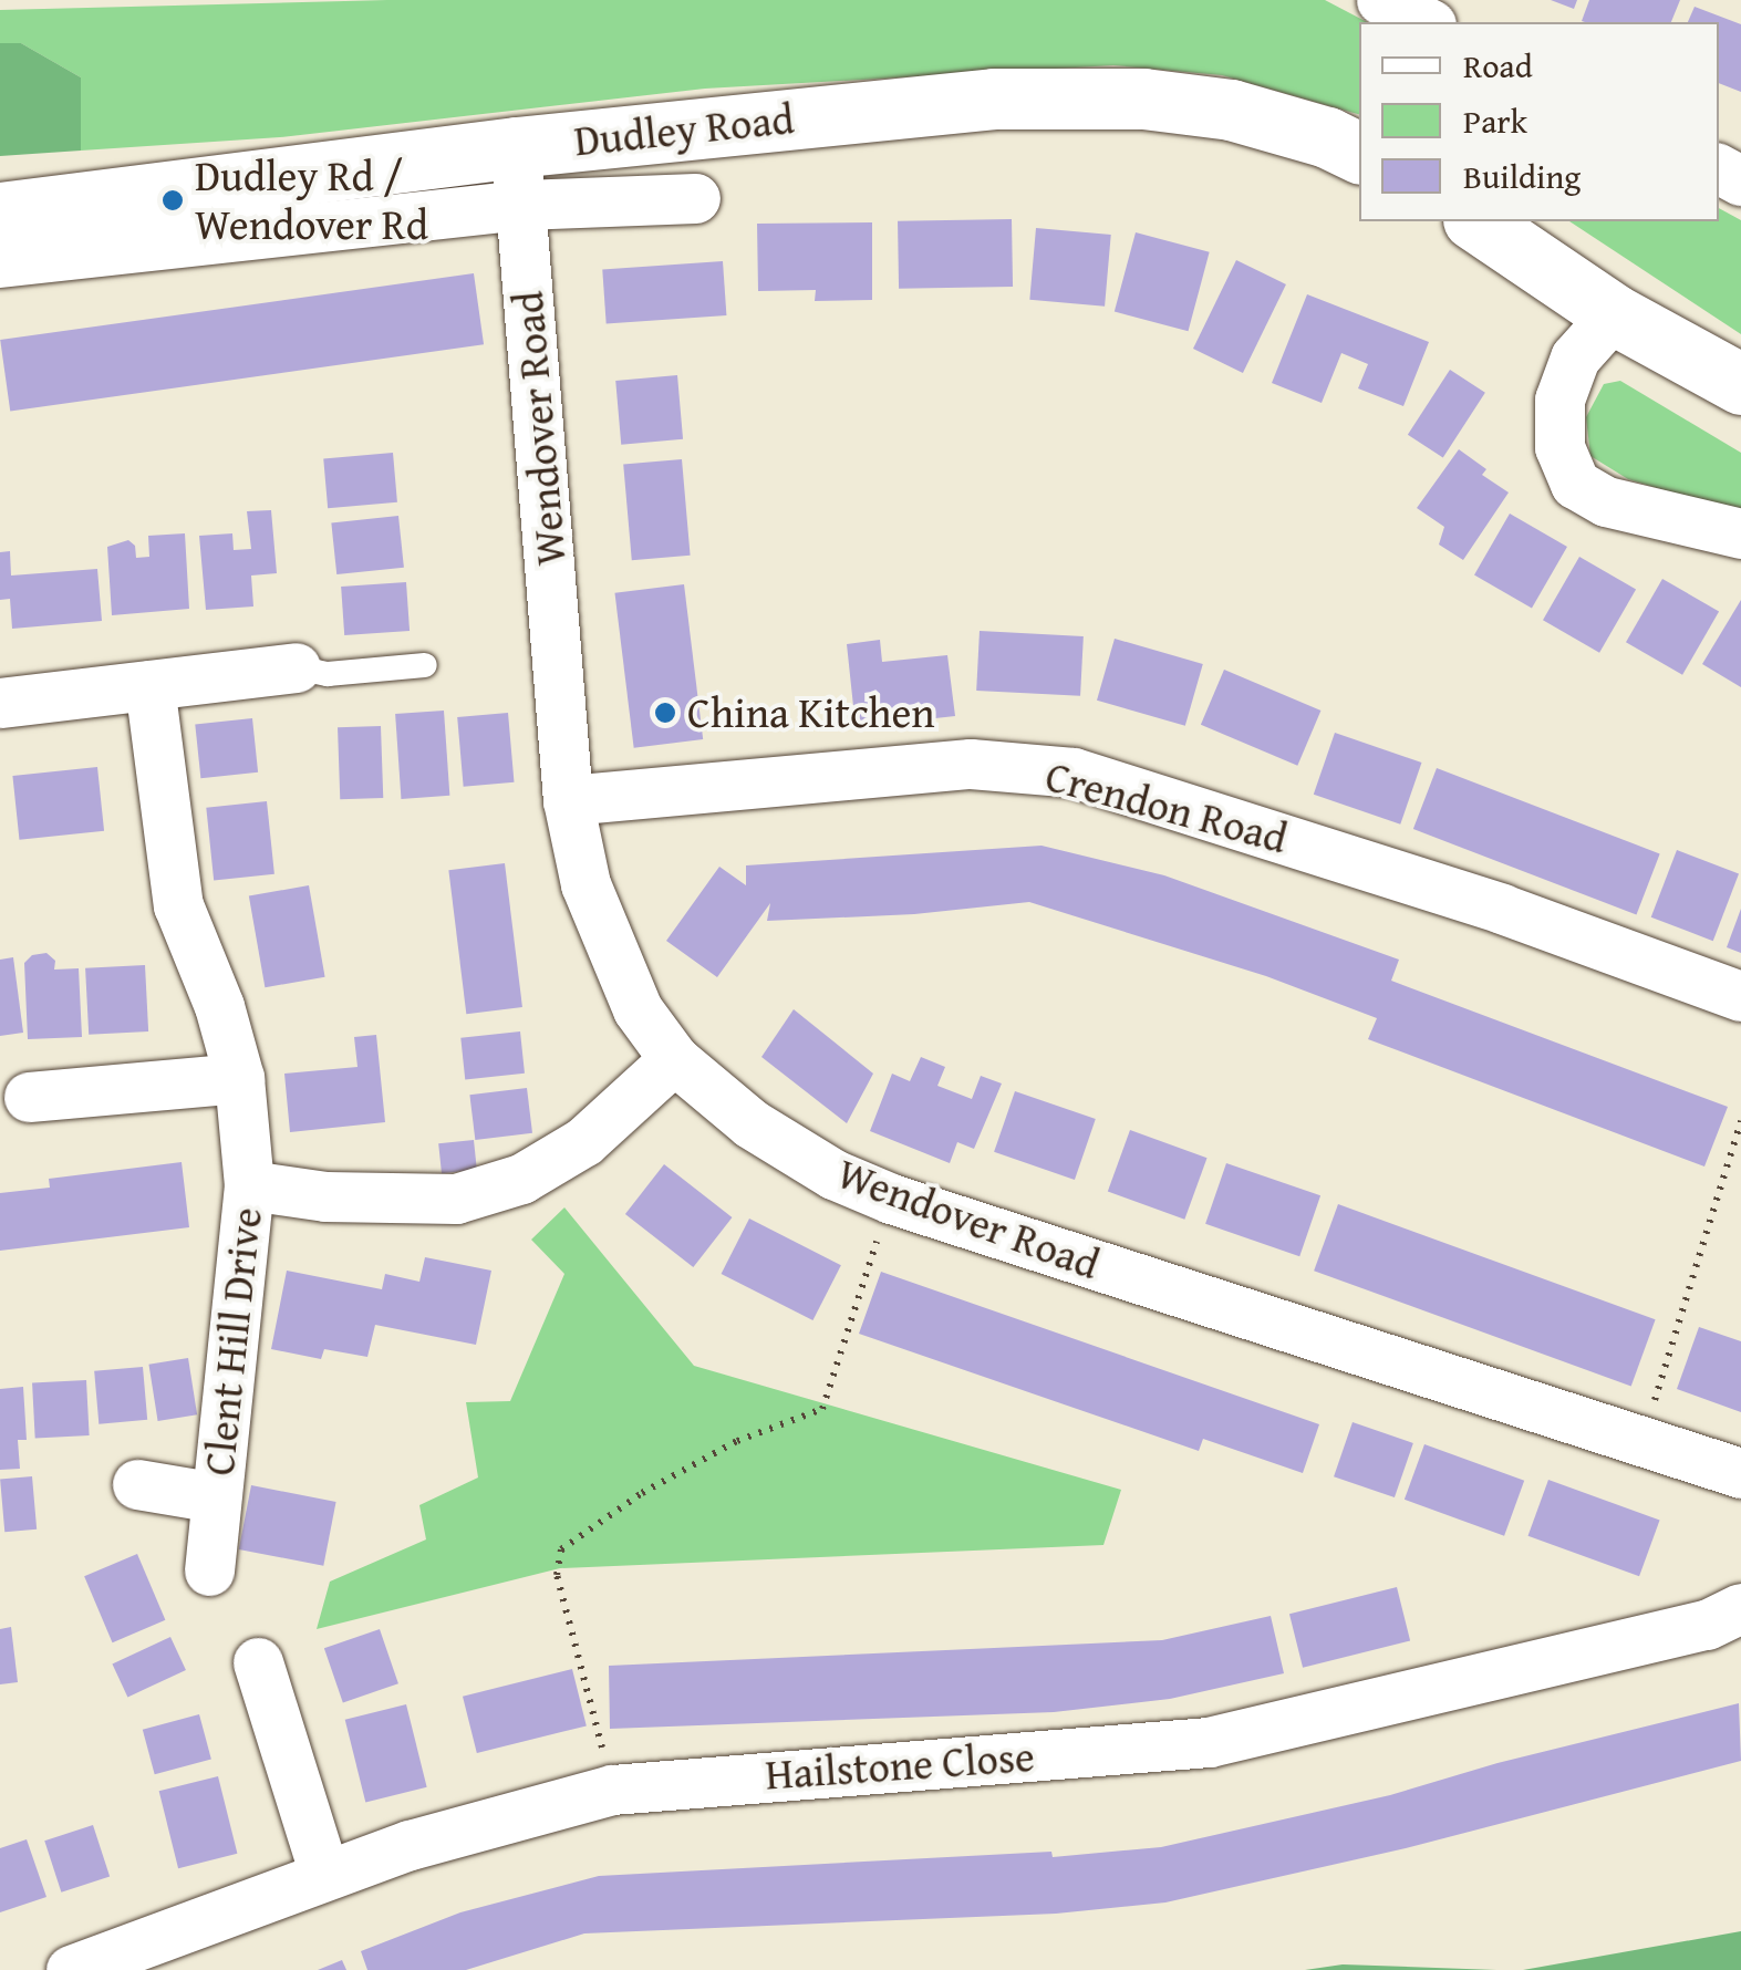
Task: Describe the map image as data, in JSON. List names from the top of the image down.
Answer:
{
  "streets": {
    "main road": ["Dudley Road"],
    "street": [
      "Wendover Road",
      "Crendon Road",
      "Clent Hill Drive",
      "Hailstone Close"
    ]
  },
  "crossings": [
    ["Dudley Road", "Wendover Road"],
    ["Wendover Road", "Crendon Road"],
    ["Wendover Road", "Clent Hill Drive"]
  ],
  "places": ["Dudley Rd / Wendover Rd", "China Kitchen"],
  "legend": ["Road", "Park", "Building"]
}
